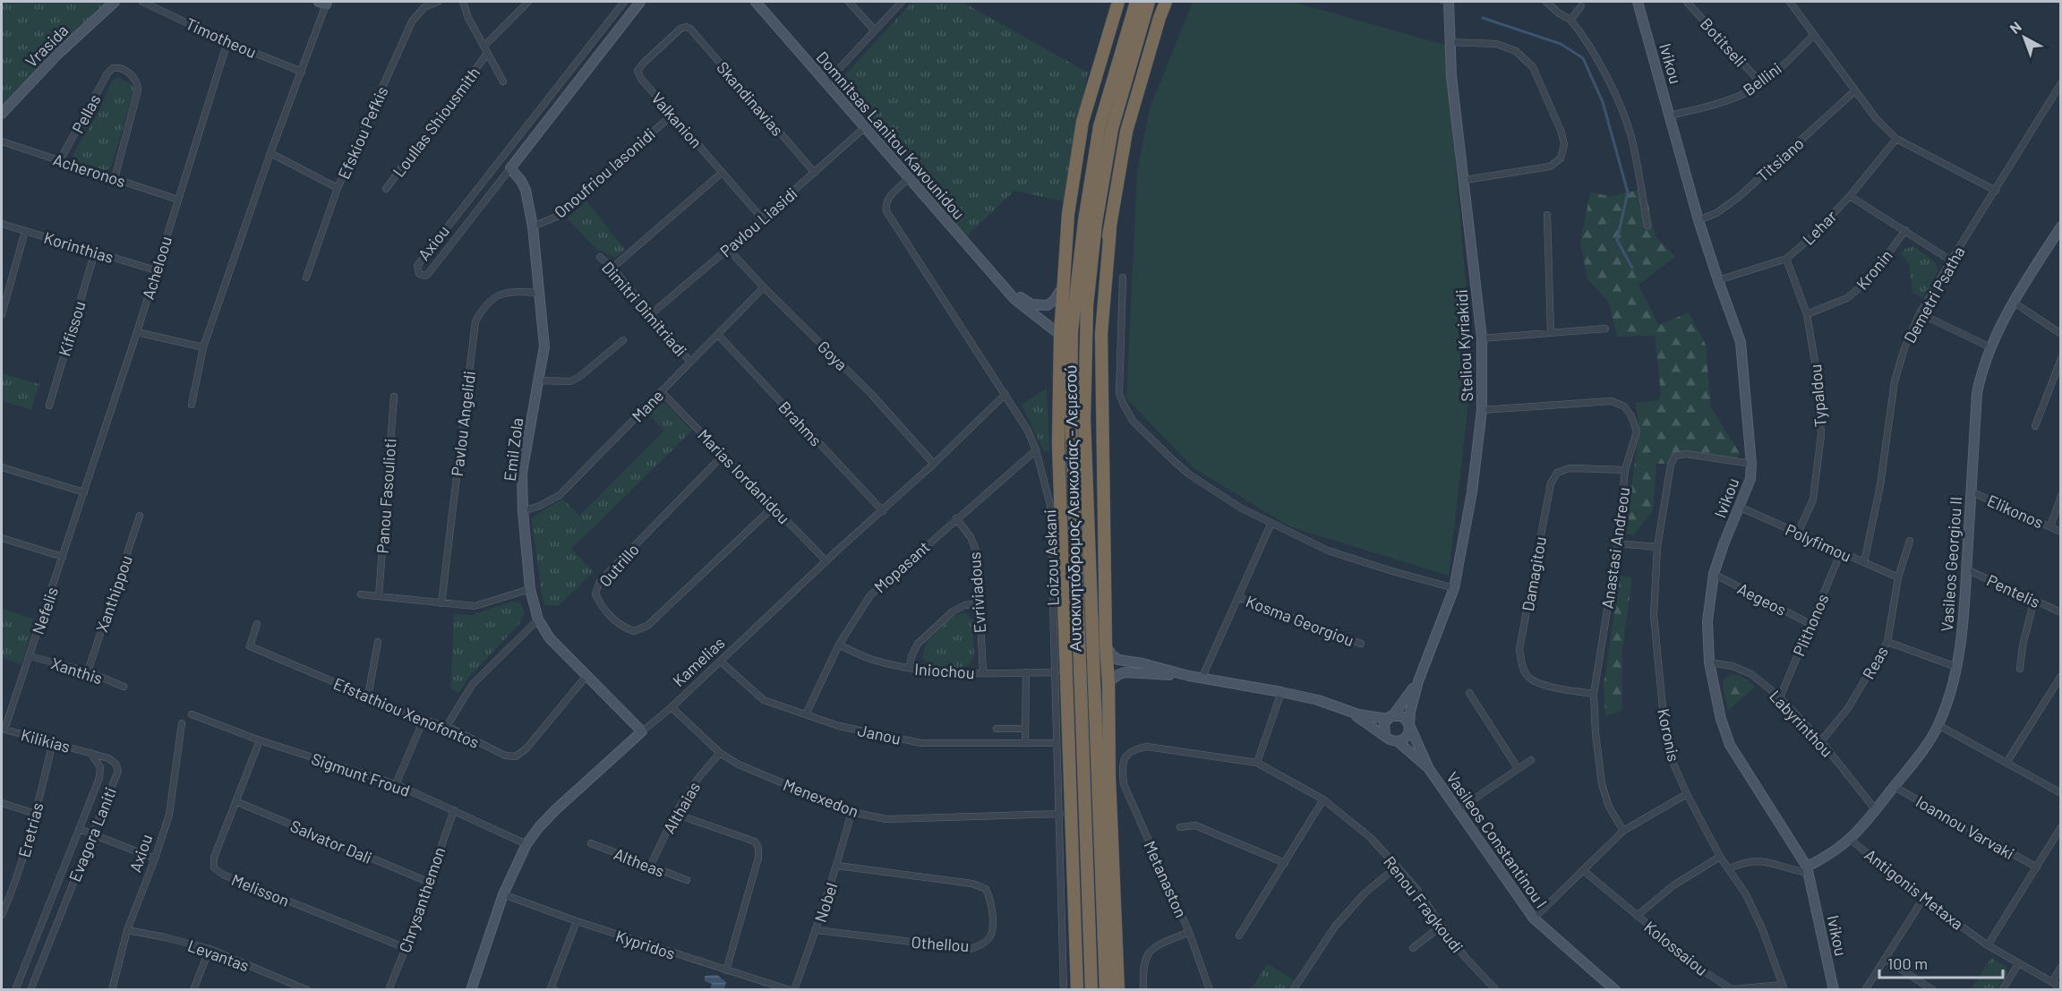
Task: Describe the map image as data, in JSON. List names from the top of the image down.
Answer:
{
  "streets": {
    "highway": ["Αυτοκινητόδρομος Λευκωσίας - Λεμεσού"],
    "street": [
      "Timotheou",
      "Botitseli",
      "Vrasida",
      "Ivikou",
      "Bellini",
      "Skandinavias",
      "Pellas",
      "Valkanion",
      "Loullas Shiousmith",
      "Efskiou Pefkis",
      "Domnitsas Lanitou Kavounidou",
      "Titsiano",
      "Acheronos",
      "Onoufriou Iasonidi",
      "Pavlou Liasidi",
      "Lehar",
      "Axiou",
      "Korinthias",
      "Acheloou",
      "Kronin",
      "Demetri Psatha",
      "Dimitri Dimitriadi",
      "Kifissou",
      "Steliou Kyriakidi",
      "Goya",
      "Typaldou",
      "Mane",
      "Pavlou Angelidi",
      "Brahms",
      "Emil Zola",
      "Marias Iordanidou",
      "Panou Fasoulioti",
      "Elikonos",
      "Polyfimou",
      "Anastasi Andreou",
      "Loizou Askani",
      "Vasileos Georgiou II",
      "Outrillo",
      "Mopasant",
      "Damagitou",
      "Pentelis",
      "Evriviadous",
      "Xanthippou",
      "Aegeos",
      "Nefelis",
      "Kosma Georgiou",
      "Plithonos",
      "Kamelias",
      "Reas",
      "Xanthis",
      "Iniochou",
      "Efstathiou Xenofontos",
      "Labyrinthou",
      "Janou",
      "Koronis",
      "Kilikias",
      "Sigmunt Froud",
      "Menexedon",
      "Althaias",
      "Ioannou Varvaki",
      "Eretrias",
      "Evagora Laniti",
      "Vasileos Constantinou I",
      "Salvator Dali",
      "Altheas",
      "Metanaston",
      "Antigonis Metaxa",
      "Melisson",
      "Chrysanthemon",
      "Nobel",
      "Renou Fragkoudi",
      "Othellou",
      "Kypridos",
      "Kolossaiou",
      "Levantas"
    ]
  },
  "crossings": [
    ["Timotheou", "Acheloou"],
    ["Botitseli", "Bellini"],
    ["Ivikou", "Bellini"],
    ["Ivikou", "Titsiano"],
    ["Ivikou", "Lehar"],
    ["Ivikou", "Polyfimou"],
    ["Ivikou", "Vasileos Georgiou II"],
    ["Ivikou", "Aegeos"],
    ["Ivikou", "Labyrinthou"],
    ["Ivikou", "Koronis"],
    ["Skandinavias", "Valkanion"],
    ["Skandinavias", "Pavlou Liasidi"],
    ["Pellas", "Acheronos"],
    ["Valkanion", "Onoufriou Iasonidi"],
    ["Valkanion", "Pavlou Liasidi"],
    ["Domnitsas Lanitou Kavounidou", "Pavlou Liasidi"],
    ["Domnitsas Lanitou Kavounidou", "Αυτοκινητόδρομος Λευκωσίας - Λεμεσού"],
    ["Domnitsas Lanitou Kavounidou", "Loizou Askani"],
    ["Acheronos", "Acheloou"],
    ["Onoufriou Iasonidi", "Emil Zola"],
    ["Pavlou Liasidi", "Dimitri Dimitriadi"],
    ["Pavlou Liasidi", "Goya"],
    ["Lehar", "Typaldou"],
    ["Axiou", "Emil Zola"],
    ["Axiou", "Levantas"],
    ["Korinthias", "Acheloou"],
    ["Korinthias", "Kifissou"],
    ["Acheloou", "Nefelis"],
    ["Kronin", "Typaldou"],
    ["Demetri Psatha", "Polyfimou"],
    ["Dimitri Dimitriadi", "Mane"],
    ["Steliou Kyriakidi", "Anastasi Andreou"],
    ["Steliou Kyriakidi", "Vasileos Constantinou I"],
    ["Goya", "Mane"],
    ["Goya", "Kamelias"],
    ["Typaldou", "Polyfimou"],
    ["Mane", "Brahms"],
    ["Mane", "Emil Zola"],
    ["Mane", "Marias Iordanidou"],
    ["Pavlou Angelidi", "Emil Zola"],
    ["Brahms", "Kamelias"],
    ["Emil Zola", "Kamelias"],
    ["Emil Zola", "Efstathiou Xenofontos"],
    ["Marias Iordanidou", "Outrillo"],
    ["Marias Iordanidou", "Kamelias"],
    ["Elikonos", "Vasileos Georgiou II"],
    ["Polyfimou", "Plithonos"],
    ["Polyfimou", "Reas"],
    ["Anastasi Andreou", "Damagitou"],
    ["Loizou Askani", "Mopasant"],
    ["Loizou Askani", "Kamelias"],
    ["Loizou Askani", "Iniochou"],
    ["Loizou Askani", "Janou"],
    ["Loizou Askani", "Menexedon"],
    ["Vasileos Georgiou II", "Pentelis"],
    ["Vasileos Georgiou II", "Labyrinthou"],
    ["Vasileos Georgiou II", "Ioannou Varvaki"],
    ["Vasileos Georgiou II", "Antigonis Metaxa"],
    ["Mopasant", "Evriviadous"],
    ["Mopasant", "Iniochou"],
    ["Mopasant", "Janou"],
    ["Evriviadous", "Iniochou"],
    ["Xanthippou", "Xanthis"],
    ["Aegeos", "Plithonos"],
    ["Nefelis", "Xanthis"],
    ["Nefelis", "Kilikias"],
    ["Plithonos", "Labyrinthou"],
    ["Kamelias", "Janou"],
    ["Kamelias", "Sigmunt Froud"],
    ["Kamelias", "Menexedon"],
    ["Kamelias", "Kypridos"],
    ["Reas", "Labyrinthou"],
    ["Koronis", "Kolossaiou"],
    ["Kilikias", "Eretrias"],
    ["Kilikias", "Evagora Laniti"],
    ["Sigmunt Froud", "Melisson"],
    ["Sigmunt Froud", "Chrysanthemon"],
    ["Menexedon", "Althaias"],
    ["Menexedon", "Nobel"],
    ["Althaias", "Altheas"],
    ["Salvator Dali", "Melisson"],
    ["Salvator Dali", "Chrysanthemon"],
    ["Metanaston", "Renou Fragkoudi"],
    ["Melisson", "Chrysanthemon"],
    ["Nobel", "Othellou"],
    ["Nobel", "Kypridos"]
  ],
  "scale_bar": "100 m",
  "north": "top left"
}
